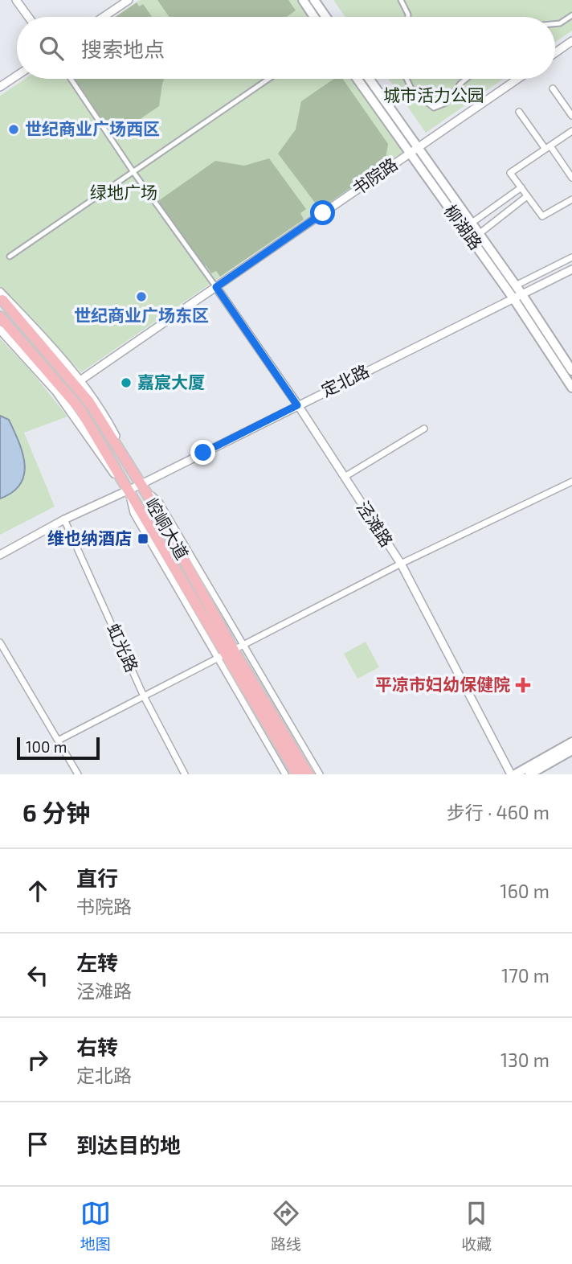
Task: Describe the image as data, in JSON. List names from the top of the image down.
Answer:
{
  "streets": {
    "main road": ["柳湖路", "崆峒大道"],
    "street": [
      "书院路",
      "定北路",
      "泾滩路",
      "虹光路"
    ]
  },
  "crossings": [
    ["书院路", "柳湖路"],
    ["书院路", "泾滩路"],
    ["柳湖路", "定北路"],
    ["定北路", "泾滩路"],
    ["定北路", "崆峒大道"],
    ["定北路", "虹光路"]
  ],
  "parks": ["城市活力公园", "绿地广场"],
  "places": {
    "other": ["世纪商业广场西区", "世纪商业广场东区", "嘉宸大厦"],
    "transit": ["维也纳酒店"],
    "health": ["平凉市妇幼保健院"]
  },
  "scale_bar": "100 m",
  "page": {
    "search": "搜索地点",
    "scale": "100 m",
    "heading": ["6 分钟", "步行 · 460 m"],
    "list": [
      ["直行", "书院路", "160 m"],
      ["左转", "泾滩路", "170 m"],
      ["右转", "定北路", "130 m"],
      "到达目的地"
    ],
    "nav": ["地图", "路线", "收藏"]
  }
}
